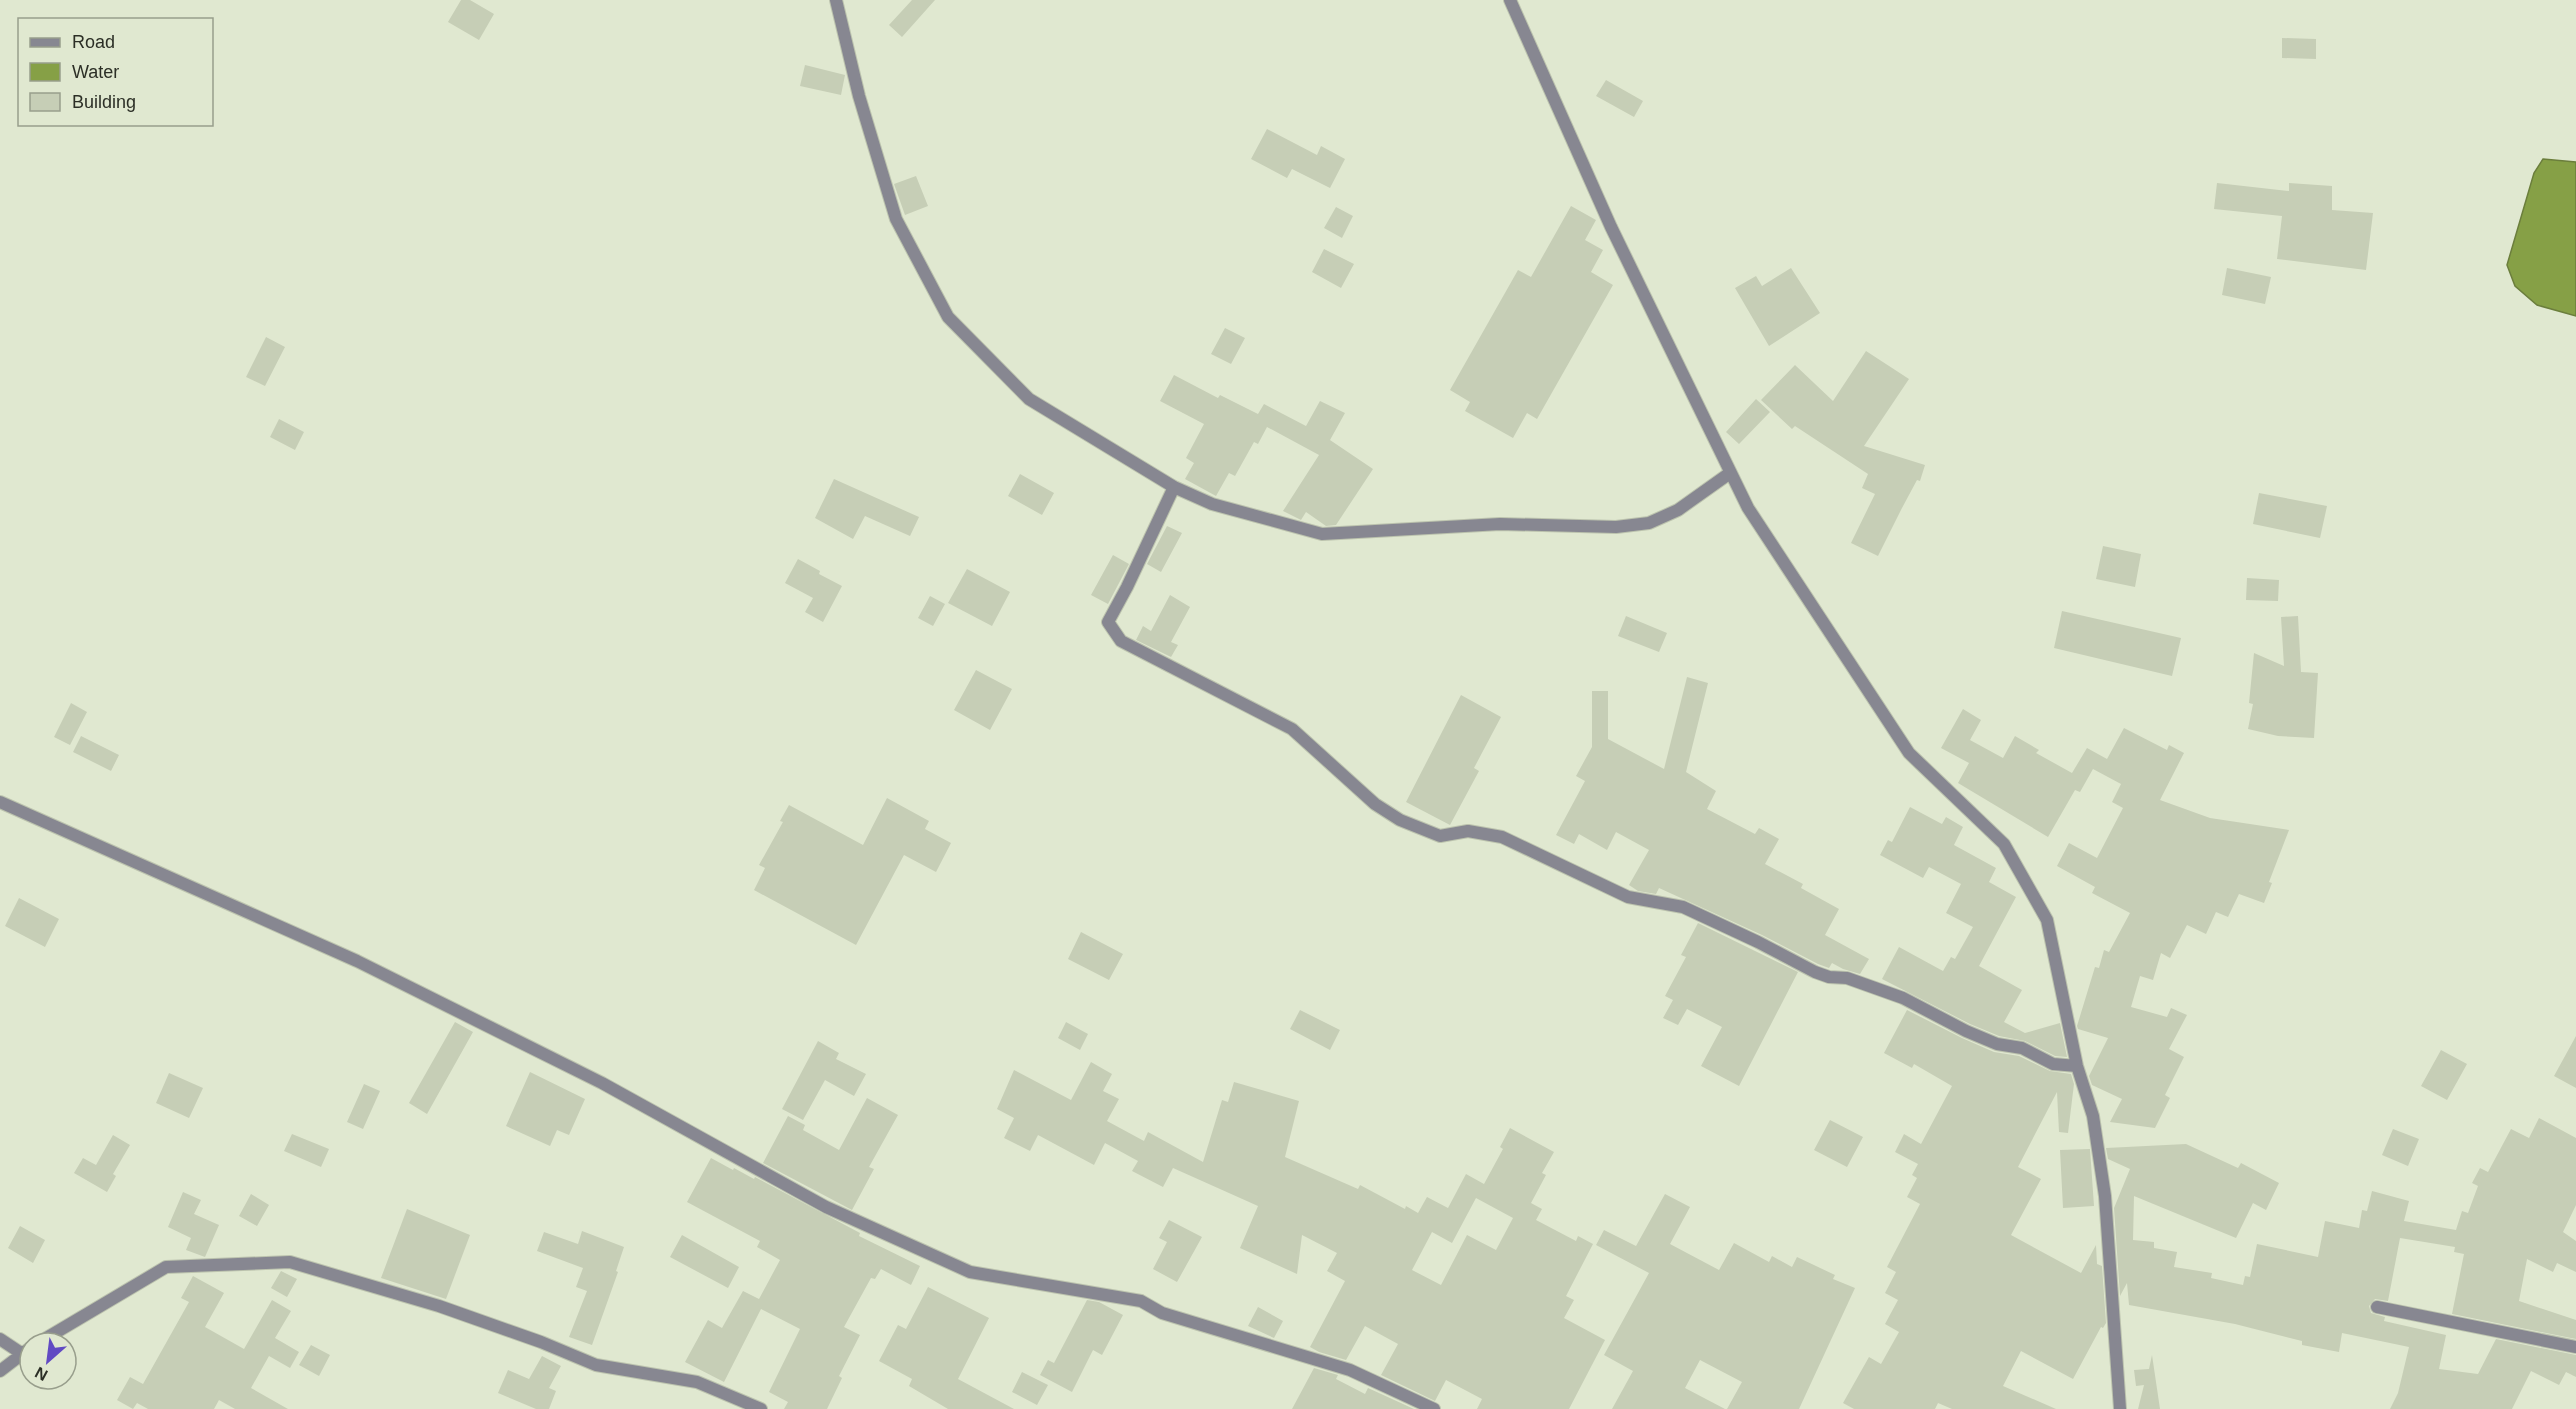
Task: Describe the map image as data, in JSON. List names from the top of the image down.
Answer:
{
  "legend": ["Road", "Water", "Building"],
  "north": "bottom left"
}
